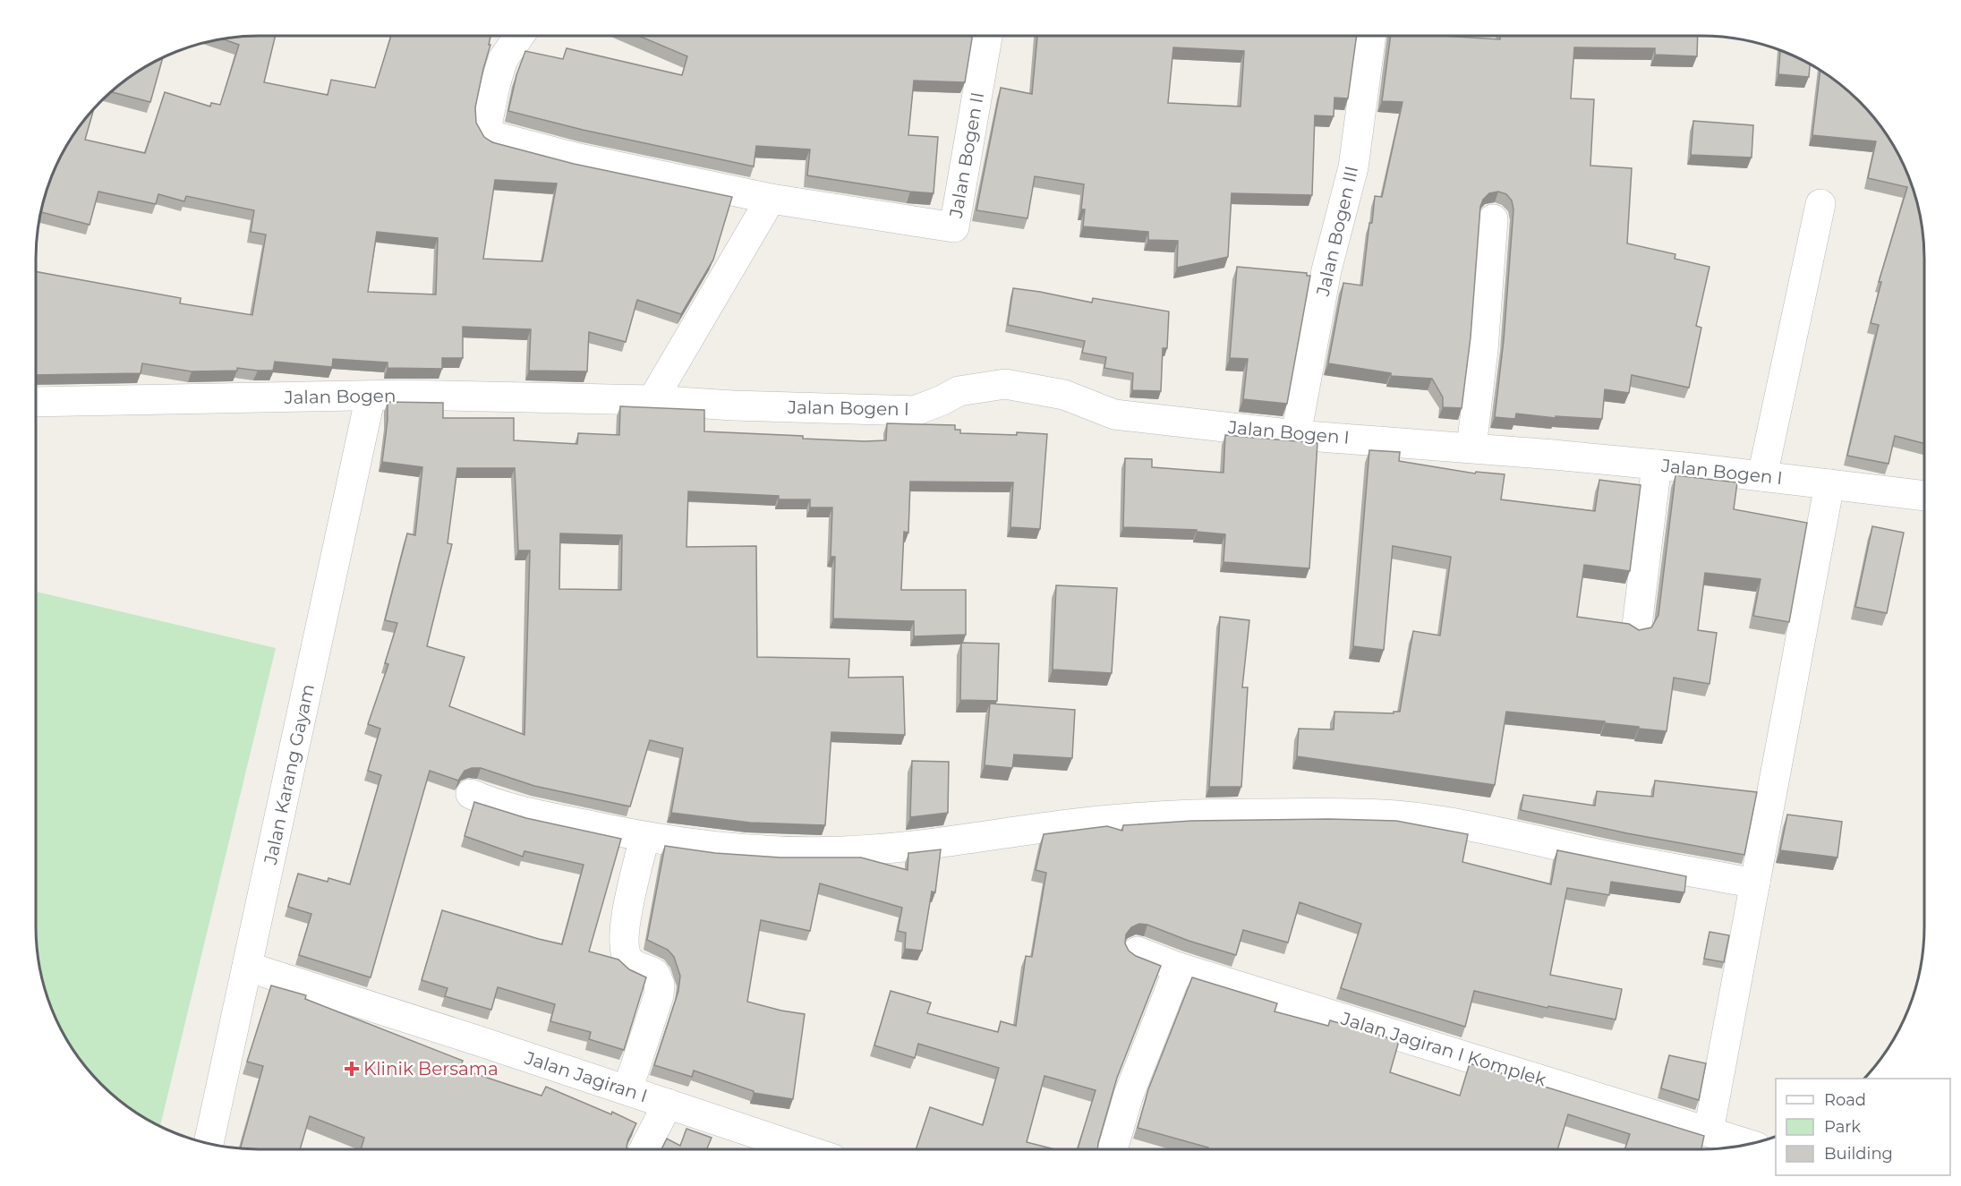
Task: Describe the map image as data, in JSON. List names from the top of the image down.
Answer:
{
  "streets": {
    "street": [
      "Jalan Bogen II",
      "Jalan Bogen III",
      "Jalan Bogen",
      "Jalan Bogen I",
      "Jalan Karang Gayam",
      "Jalan Jagiran I Komplek",
      "Jalan Jagiran I"
    ]
  },
  "crossings": [
    ["Jalan Bogen III", "Jalan Bogen I"],
    ["Jalan Bogen", "Jalan Bogen I"],
    ["Jalan Bogen", "Jalan Karang Gayam"],
    ["Jalan Karang Gayam", "Jalan Jagiran I"]
  ],
  "places": {
    "health": ["Klinik Bersama"]
  },
  "legend": ["Road", "Park", "Building"]
}
